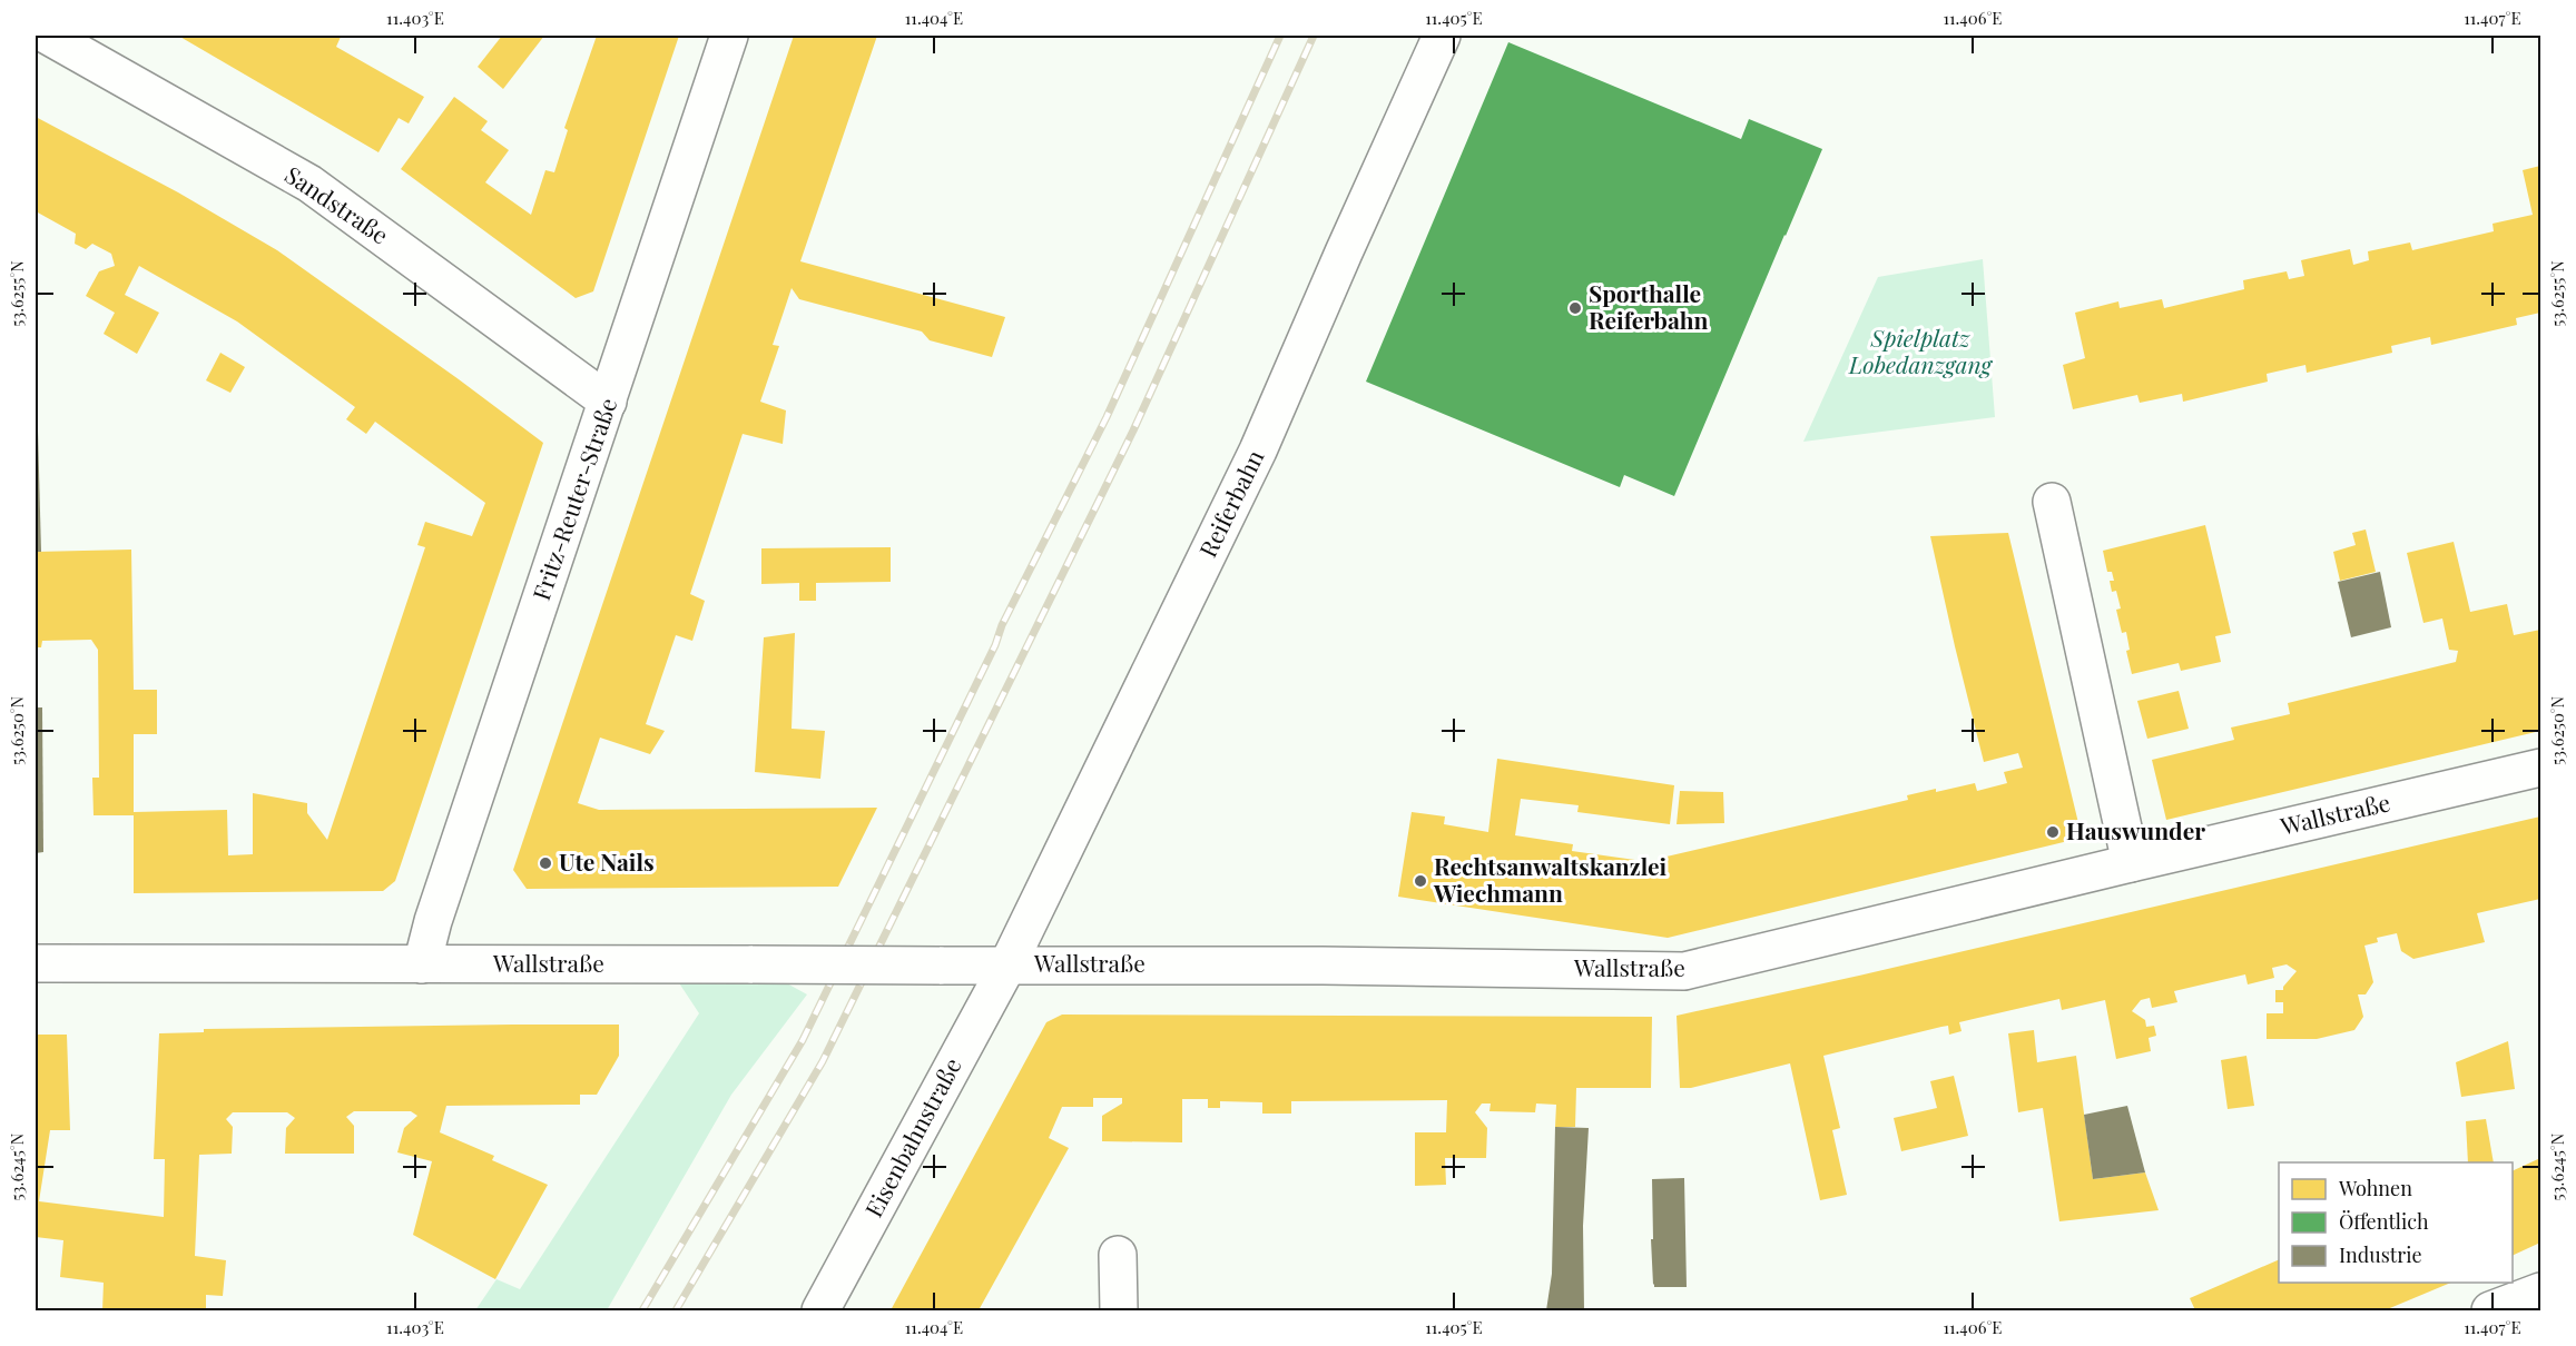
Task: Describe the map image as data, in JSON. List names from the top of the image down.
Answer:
{
  "streets": {
    "street": [
      "Sandstraße",
      "Fritz-Reuter-Straße",
      "Reiferbahn",
      "Wallstraße",
      "Eisenbahnstraße"
    ]
  },
  "crossings": [
    ["Sandstraße", "Fritz-Reuter-Straße"],
    ["Fritz-Reuter-Straße", "Wallstraße"],
    ["Reiferbahn", "Wallstraße"],
    ["Reiferbahn", "Eisenbahnstraße"],
    ["Wallstraße", "Eisenbahnstraße"]
  ],
  "parks": ["Spielplatz Lobedanzgang"],
  "places": [
    "Sporthalle Reiferbahn",
    "Hauswunder",
    "Ute Nails",
    "Rechtsanwaltskanzlei Wiechmann"
  ],
  "legend": ["Wohnen", "Öffentlich", "Industrie"],
  "coordinates": [
    "11.403°E",
    "11.404°E",
    "11.405°E",
    "11.406°E",
    "11.407°E",
    "53.6255°N",
    "53.6250°N",
    "53.6245°N"
  ]
}
